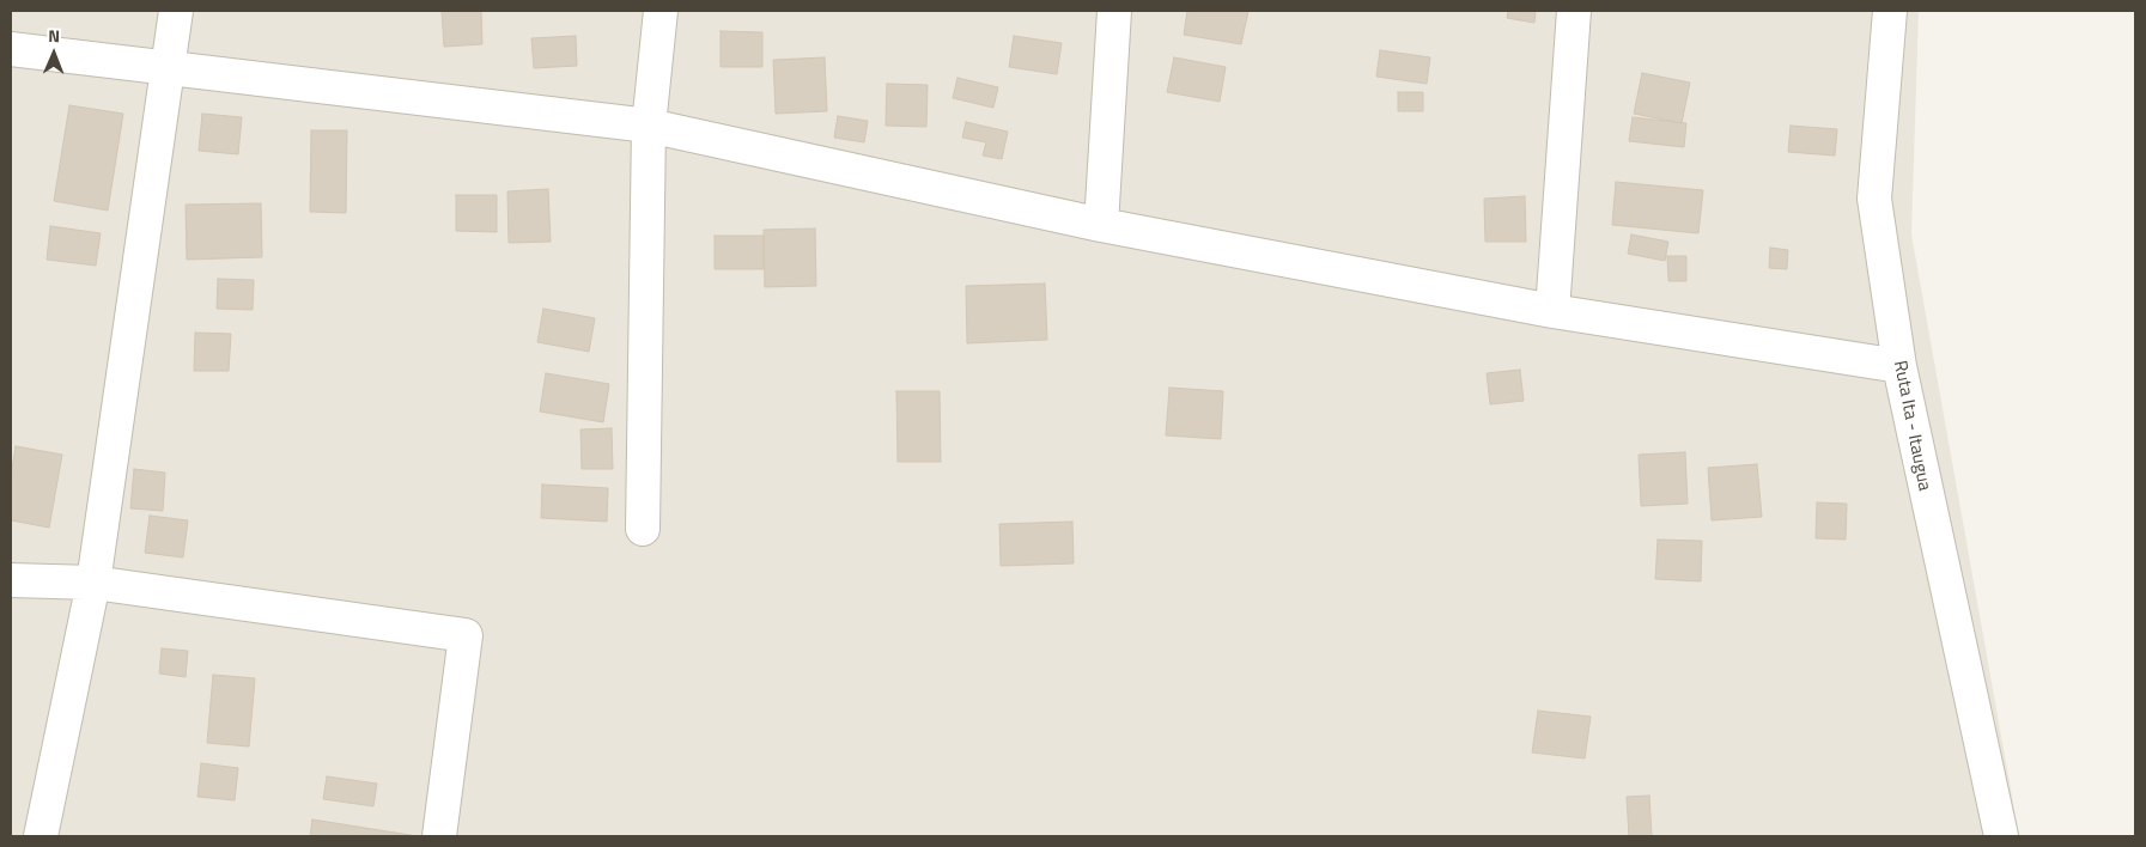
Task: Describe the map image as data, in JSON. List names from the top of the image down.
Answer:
{
  "streets": {
    "street": ["Ruta Ita - Itaugua"]
  },
  "north": "top"
}
